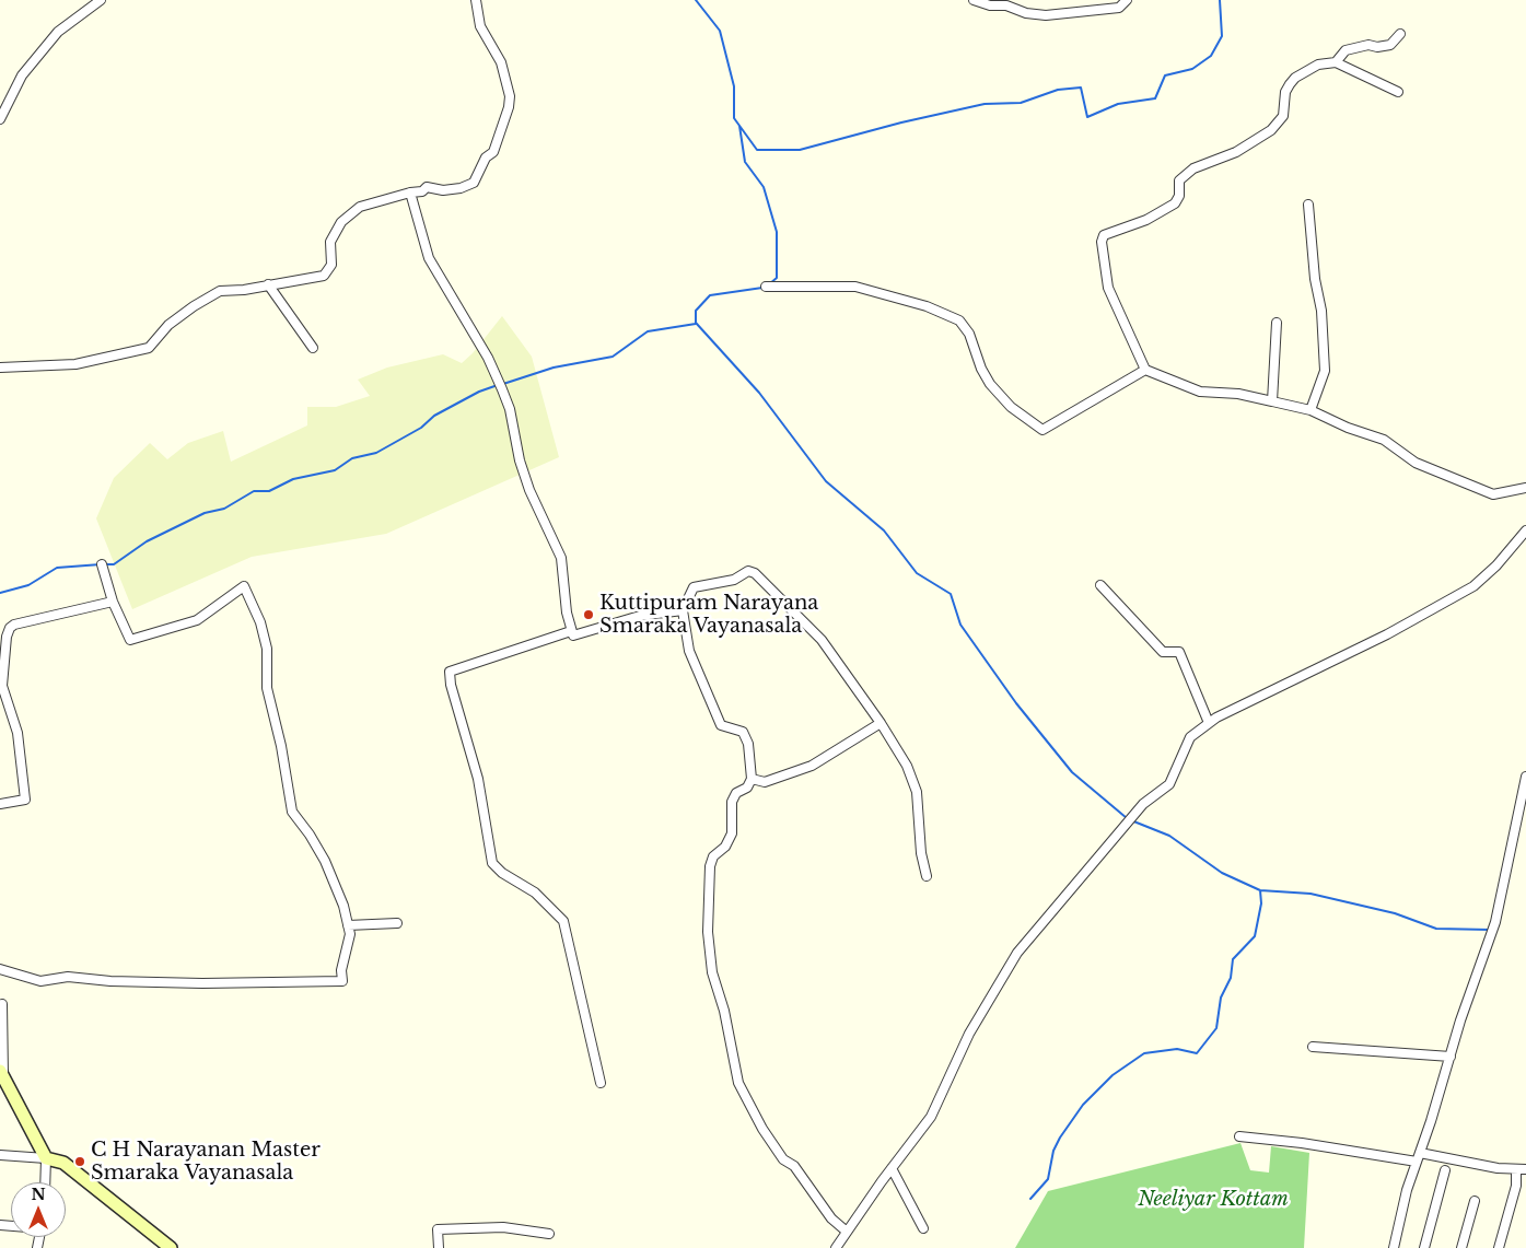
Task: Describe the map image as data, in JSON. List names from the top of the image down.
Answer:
{
  "parks": ["Neeliyar Kottam"],
  "places": ["Kuttipuram Narayana Smaraka Vayanasala", "C H Narayanan Master Smaraka Vayanasala"],
  "north": "top"
}
